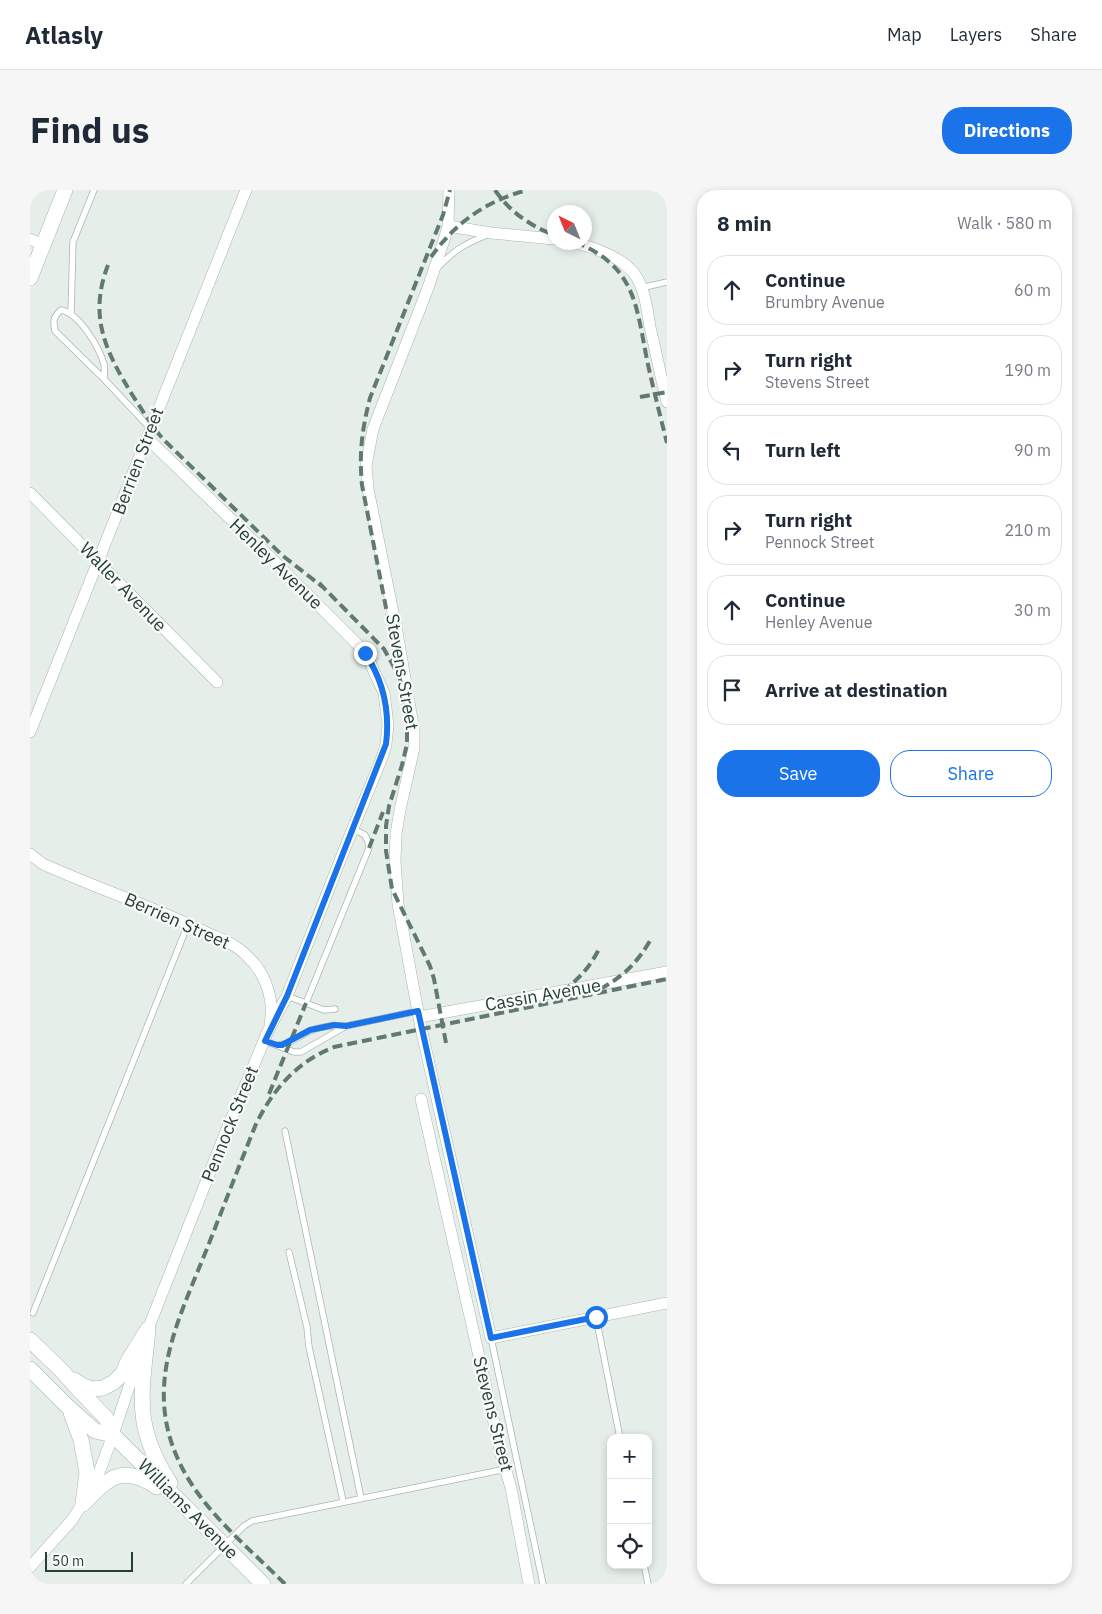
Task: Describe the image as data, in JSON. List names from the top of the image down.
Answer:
{
  "streets": {
    "street": [
      "Berrien Street",
      "Henley Avenue",
      "Waller Avenue",
      "Stevens Street",
      "Cassin Avenue",
      "Pennock Street",
      "Williams Avenue"
    ]
  },
  "crossings": [
    ["Berrien Street", "Henley Avenue"],
    ["Berrien Street", "Waller Avenue"],
    ["Berrien Street", "Pennock Street"],
    ["Henley Avenue", "Pennock Street"],
    ["Stevens Street", "Cassin Avenue"],
    ["Pennock Street", "Williams Avenue"]
  ],
  "scale_bar": "50 m",
  "north": "top left",
  "page": {
    "header": "Atlasly",
    "nav": ["Map", "Layers", "Share"],
    "title": "Find us",
    "buttons": [
      "Directions",
      ["Save", "Share"]
    ],
    "heading": ["8 min", "Walk · 580 m"],
    "list": [
      ["Continue", "Brumbry Avenue", "60 m"],
      ["Turn right", "Stevens Street", "190 m"],
      ["Turn left", "90 m"],
      ["Turn right", "Pennock Street", "210 m"],
      ["Continue", "Henley Avenue", "30 m"],
      "Arrive at destination"
    ],
    "map_buttons": ["+", "−"],
    "scale": "50 m"
  }
}
